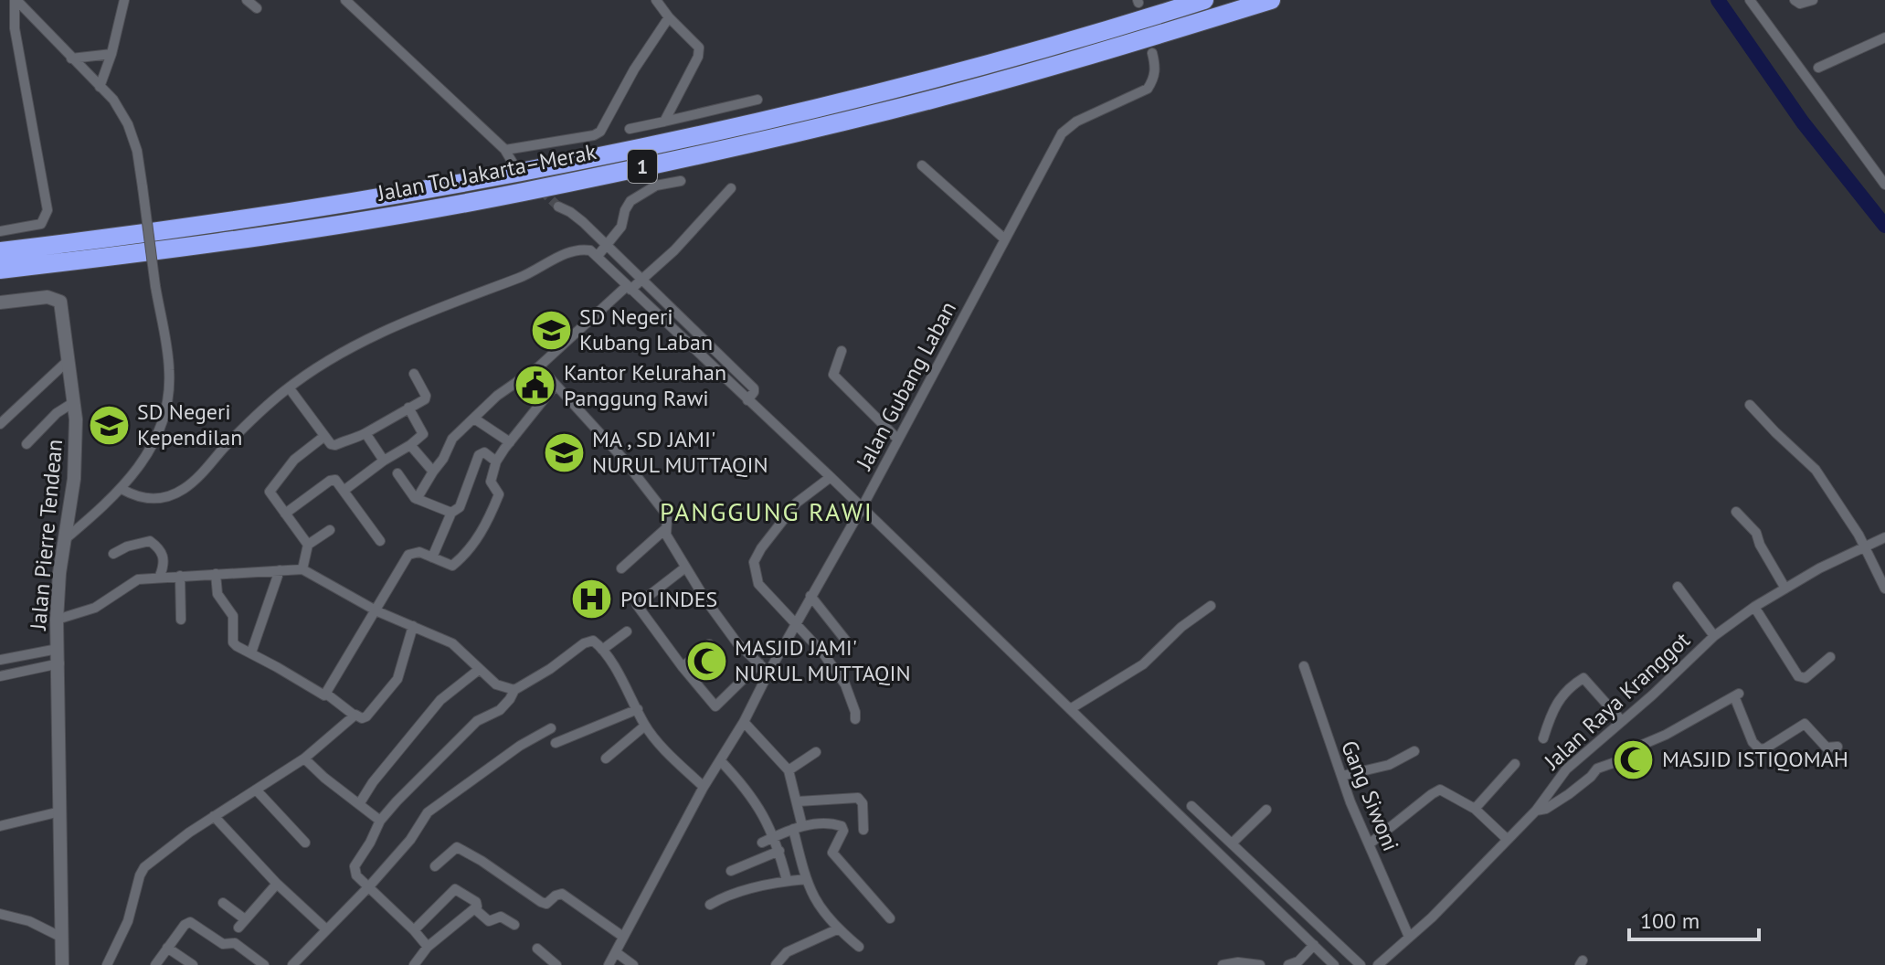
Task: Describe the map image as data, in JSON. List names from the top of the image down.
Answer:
{
  "streets": {
    "highway": ["1", "Jalan Tol Jakarta–Merak"],
    "street": [
      "Jalan Gubang Laban",
      "Jalan Pierre Tendean",
      "Jalan Raya Kranggot",
      "Gang Siwoni"
    ]
  },
  "crossings": [
    ["Jalan Raya Kranggot", "Gang Siwoni"]
  ],
  "districts": ["PANGGUNG RAWI"],
  "places": {
    "school or university": ["SD Negeri Kubang Laban", "SD Negeri Kependilan", "MA , SD JAMI' NURUL MUTTAQIN"],
    "public building": ["Kantor Kelurahan Panggung Rawi"],
    "hospital": ["POLINDES"],
    "mosque": ["MASJID JAMI' NURUL MUTTAQIN", "MASJID ISTIQOMAH"]
  },
  "scale_bar": "100 m"
}
